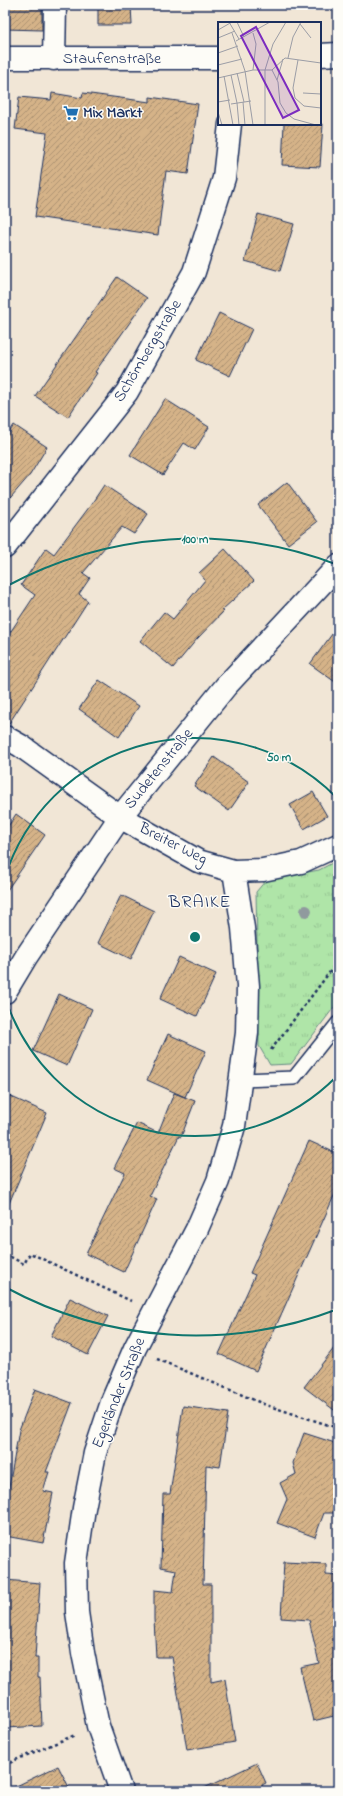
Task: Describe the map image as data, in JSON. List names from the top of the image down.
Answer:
{
  "streets": {
    "street": [
      "Staufenstraße",
      "Schömbergstraße",
      "Sudetenstraße",
      "Breiter Weg",
      "Egerländer Straße"
    ]
  },
  "crossings": [
    ["Sudetenstraße", "Breiter Weg"],
    ["Breiter Weg", "Egerländer Straße"]
  ],
  "districts": ["BRAIKE"],
  "places": {
    "supermarket": ["Mix Markt"]
  },
  "rings": ["100 m", "50 m"]
}
